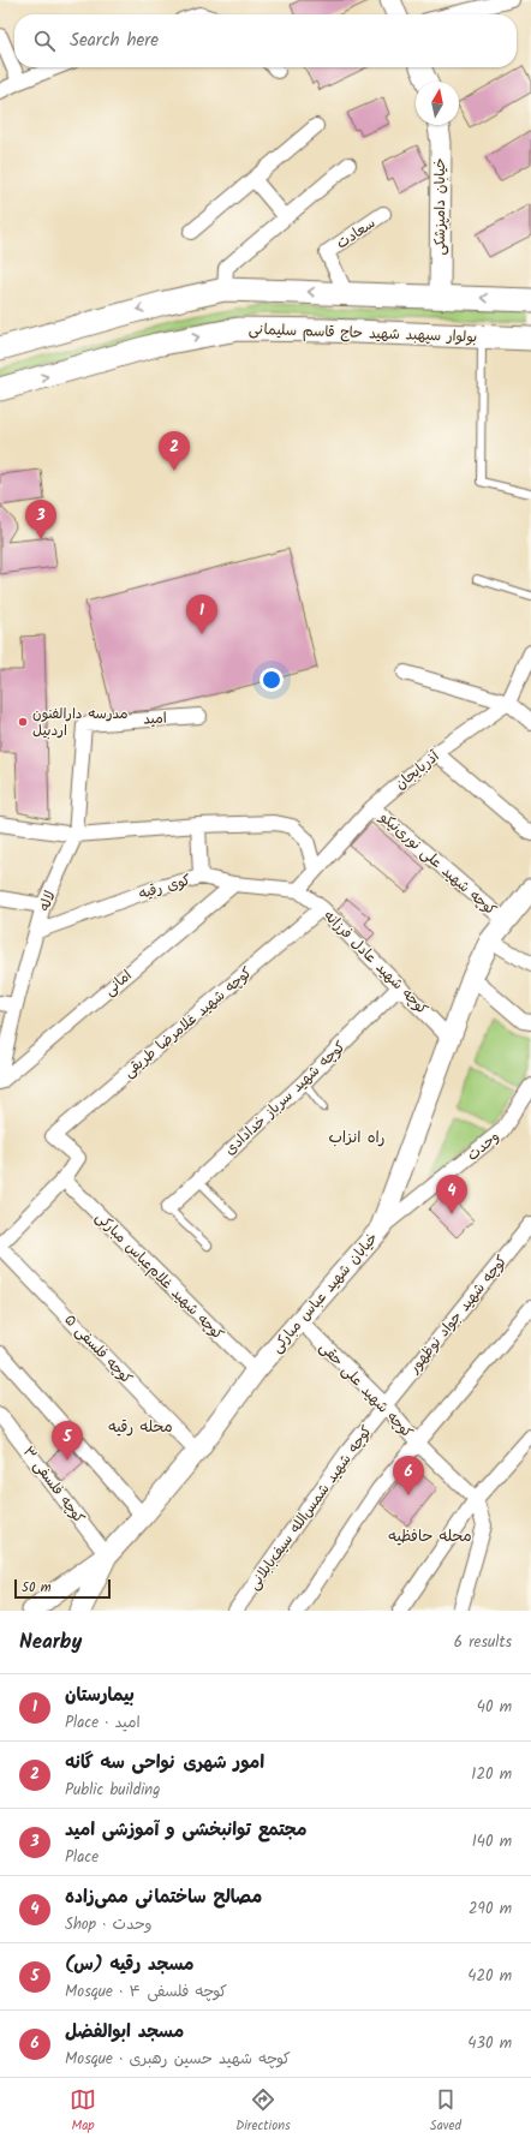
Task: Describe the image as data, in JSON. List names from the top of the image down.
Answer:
{
  "streets": {
    "main road": ["بولوار سپهبد شهید حاج قاسم سلیمانی"],
    "street": [
      "خیابان دامپزشکی",
      "سعادت",
      "امید",
      "آذربایجان",
      "کوچه شهید علی نوری‌نیکو",
      "کوی رقیه",
      "لاله",
      "کوچه شهید عادل فرزانه",
      "امانی",
      "کوچه شهید غلامرضا طریقی",
      "کوچه شهید سرباز خدادادی",
      "وحدت",
      "کوچه شهید غلام‌عباس مبارکی",
      "خیابان شهید عباس مبارکی",
      "کوچه شهید جواد نوظهور",
      "کوچه فلسفی ۵",
      "کوچه شهید علی حقی",
      "کوچه فلسفی ۳",
      "کوچه شهید شمس‌الله سیف‌بابلانی"
    ]
  },
  "crossings": [
    ["امید", "لاله"],
    ["آذربایجان", "کوچه شهید علی نوری‌نیکو"],
    ["آذربایجان", "کوی رقیه"],
    ["آذربایجان", "کوچه شهید عادل فرزانه"],
    ["کوچه شهید علی نوری‌نیکو", "خیابان شهید عباس مبارکی"],
    ["کوی رقیه", "لاله"],
    ["کوی رقیه", "کوچه شهید عادل فرزانه"],
    ["کوی رقیه", "امانی"],
    ["کوچه شهید عادل فرزانه", "کوچه شهید غلامرضا طریقی"],
    ["کوچه شهید عادل فرزانه", "کوچه شهید سرباز خدادادی"],
    ["کوچه شهید عادل فرزانه", "خیابان شهید عباس مبارکی"],
    ["کوچه شهید غلامرضا طریقی", "کوچه شهید غلام‌عباس مبارکی"],
    ["وحدت", "خیابان شهید عباس مبارکی"],
    ["کوچه شهید غلام‌عباس مبارکی", "خیابان شهید عباس مبارکی"],
    ["خیابان شهید عباس مبارکی", "کوچه فلسفی ۵"],
    ["خیابان شهید عباس مبارکی", "کوچه شهید علی حقی"],
    ["خیابان شهید عباس مبارکی", "کوچه فلسفی ۳"],
    ["کوچه شهید جواد نوظهور", "کوچه شهید علی حقی"],
    ["کوچه شهید جواد نوظهور", "کوچه شهید شمس‌الله سیف‌بابلانی"],
    ["کوچه شهید علی حقی", "کوچه شهید شمس‌الله سیف‌بابلانی"]
  ],
  "districts": ["راه انزاب", "محله رقیه", "محله حافظیه"],
  "places": ["مدرسه دارالفنون اردبیل"],
  "scale_bar": "50 m",
  "north": "top",
  "page": {
    "search": "Search here",
    "pins": [
      "2",
      "3",
      "1",
      "4",
      "5",
      "6"
    ],
    "scale": "50 m",
    "heading": ["Nearby", "6 results"],
    "list": [
      {
        "mark": "1",
        "name": "بیمارستان",
        "note": "Place · امید",
        "value": "40 m"
      },
      {
        "mark": "2",
        "name": "امور شهری نواحی سه گانه",
        "note": "Public building",
        "value": "120 m"
      },
      {
        "mark": "3",
        "name": "مجتمع توانبخشی و آموزشی امید",
        "note": "Place",
        "value": "140 m"
      },
      {
        "mark": "4",
        "name": "مصالح ساختمانی ممی‌زاده",
        "note": "Shop · وحدت",
        "value": "290 m"
      },
      {
        "mark": "5",
        "name": "مسجد رقیه (س)",
        "note": "Mosque · کوچه فلسفی ۴",
        "value": "420 m"
      },
      {
        "mark": "6",
        "name": "مسجد ابوالفضل",
        "note": "Mosque · کوچه شهید حسین رهبری",
        "value": "430 m"
      }
    ],
    "nav": ["Map", "Directions", "Saved"]
  }
}
